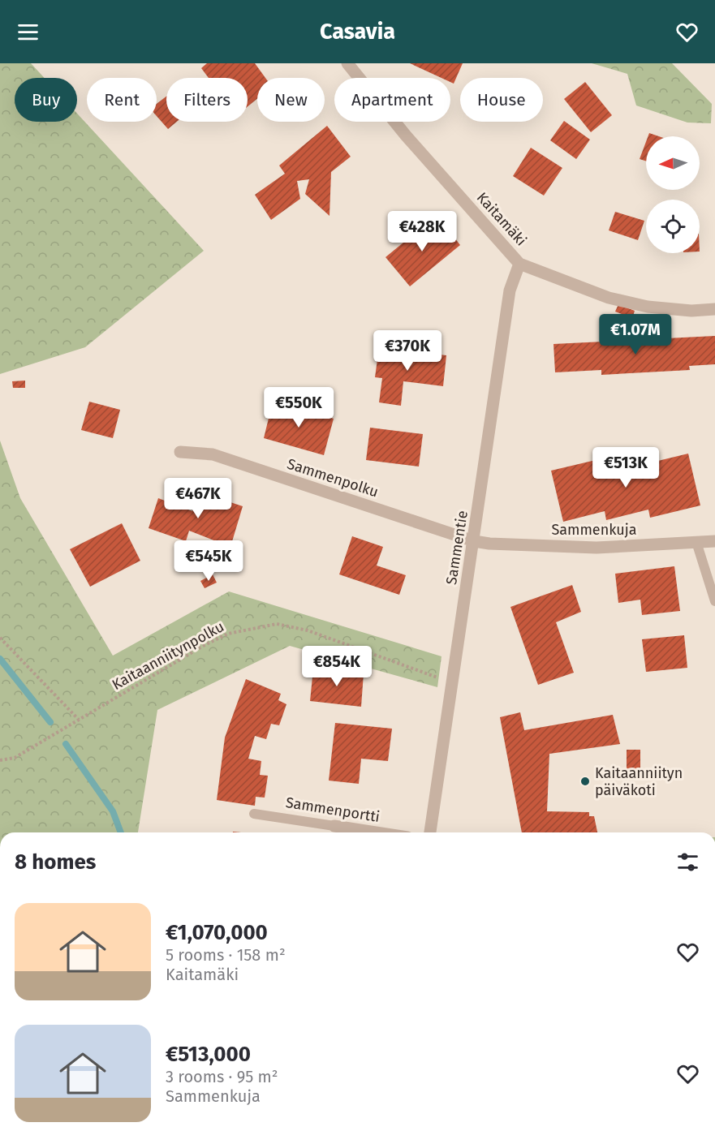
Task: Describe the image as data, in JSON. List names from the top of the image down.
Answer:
{
  "streets": {
    "street": [
      "Kaitamäki",
      "Sammenpolku",
      "Sammenkuja",
      "Sammentie",
      "Sammenportti"
    ],
    "path": ["Kaitaanniitynpolku"]
  },
  "crossings": [
    ["Kaitamäki", "Sammentie"],
    ["Sammenpolku", "Sammenkuja"],
    ["Sammenpolku", "Sammentie"],
    ["Sammenkuja", "Sammentie"]
  ],
  "places": ["Kaitaanniityn päiväkoti"],
  "north": "left",
  "page": {
    "header": "Casavia",
    "chip": [
      "Buy",
      "Rent",
      "Filters",
      "New",
      "Apartment",
      "House"
    ],
    "price": [
      "€428K",
      "€1.07M",
      "€370K",
      "€550K",
      "€513K",
      "€467K",
      "€545K",
      "€854K"
    ],
    "heading": "8 homes",
    "list": [
      {
        "name": "€1,070,000",
        "note": "5 rooms · 158 m² · Kaitamäki"
      },
      {
        "name": "€513,000",
        "note": "3 rooms · 95 m² · Sammenkuja"
      }
    ]
  }
}
